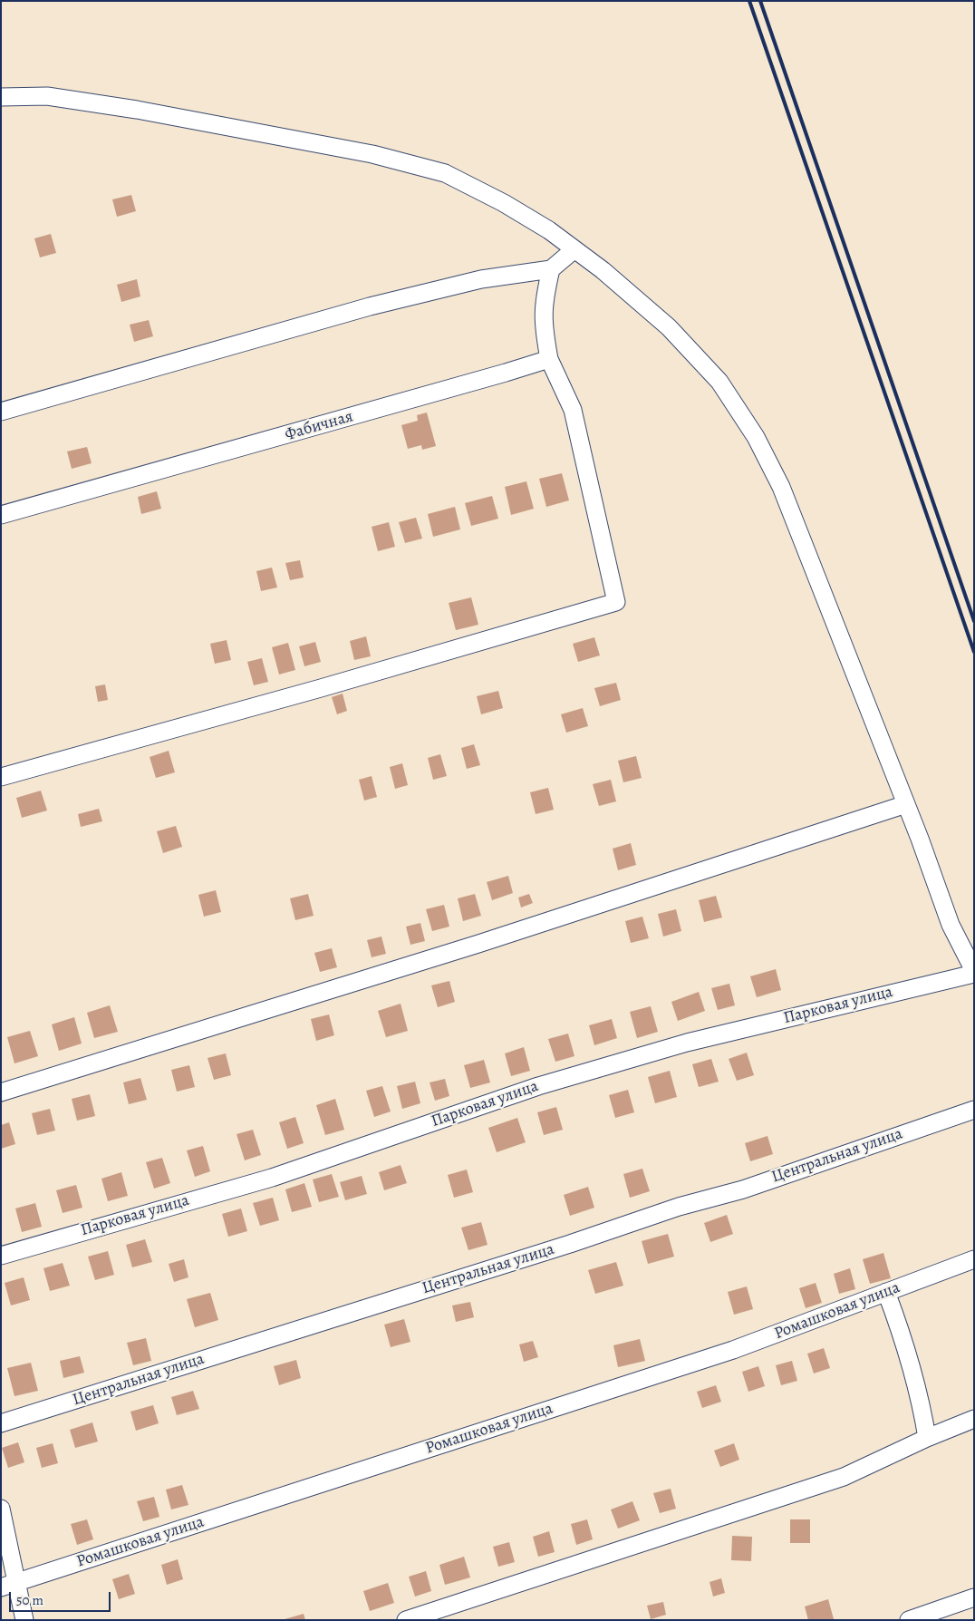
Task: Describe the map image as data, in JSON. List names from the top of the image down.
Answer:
{
  "streets": {
    "street": [
      "Фабичная",
      "Парковая улица",
      "Центральная улица",
      "Ромашковая улица"
    ]
  },
  "scale_bar": "50 m"
}
